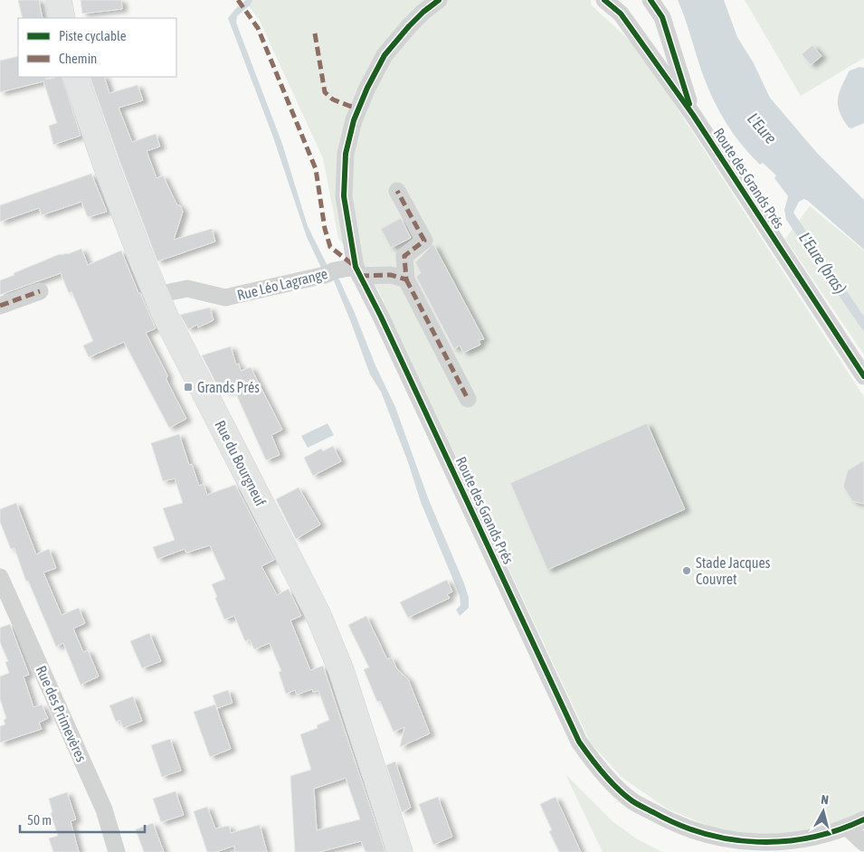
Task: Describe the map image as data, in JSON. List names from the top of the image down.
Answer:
{
  "streets": {
    "main road": ["Rue du Bourgneuf"],
    "street": ["Route des Grands Prés", "Rue Léo Lagrange", "Rue des Primevères"]
  },
  "crossings": [
    ["Route des Grands Prés", "Rue Léo Lagrange"],
    ["Rue Léo Lagrange", "Rue du Bourgneuf"]
  ],
  "water": ["L'Eure", "L'Eure (bras)"],
  "places": {
    "transit": ["Grands Prés"],
    "other": ["Stade Jacques Couvret"]
  },
  "legend": ["Piste cyclable", "Chemin"],
  "scale_bar": "50 m",
  "north": "top"
}
